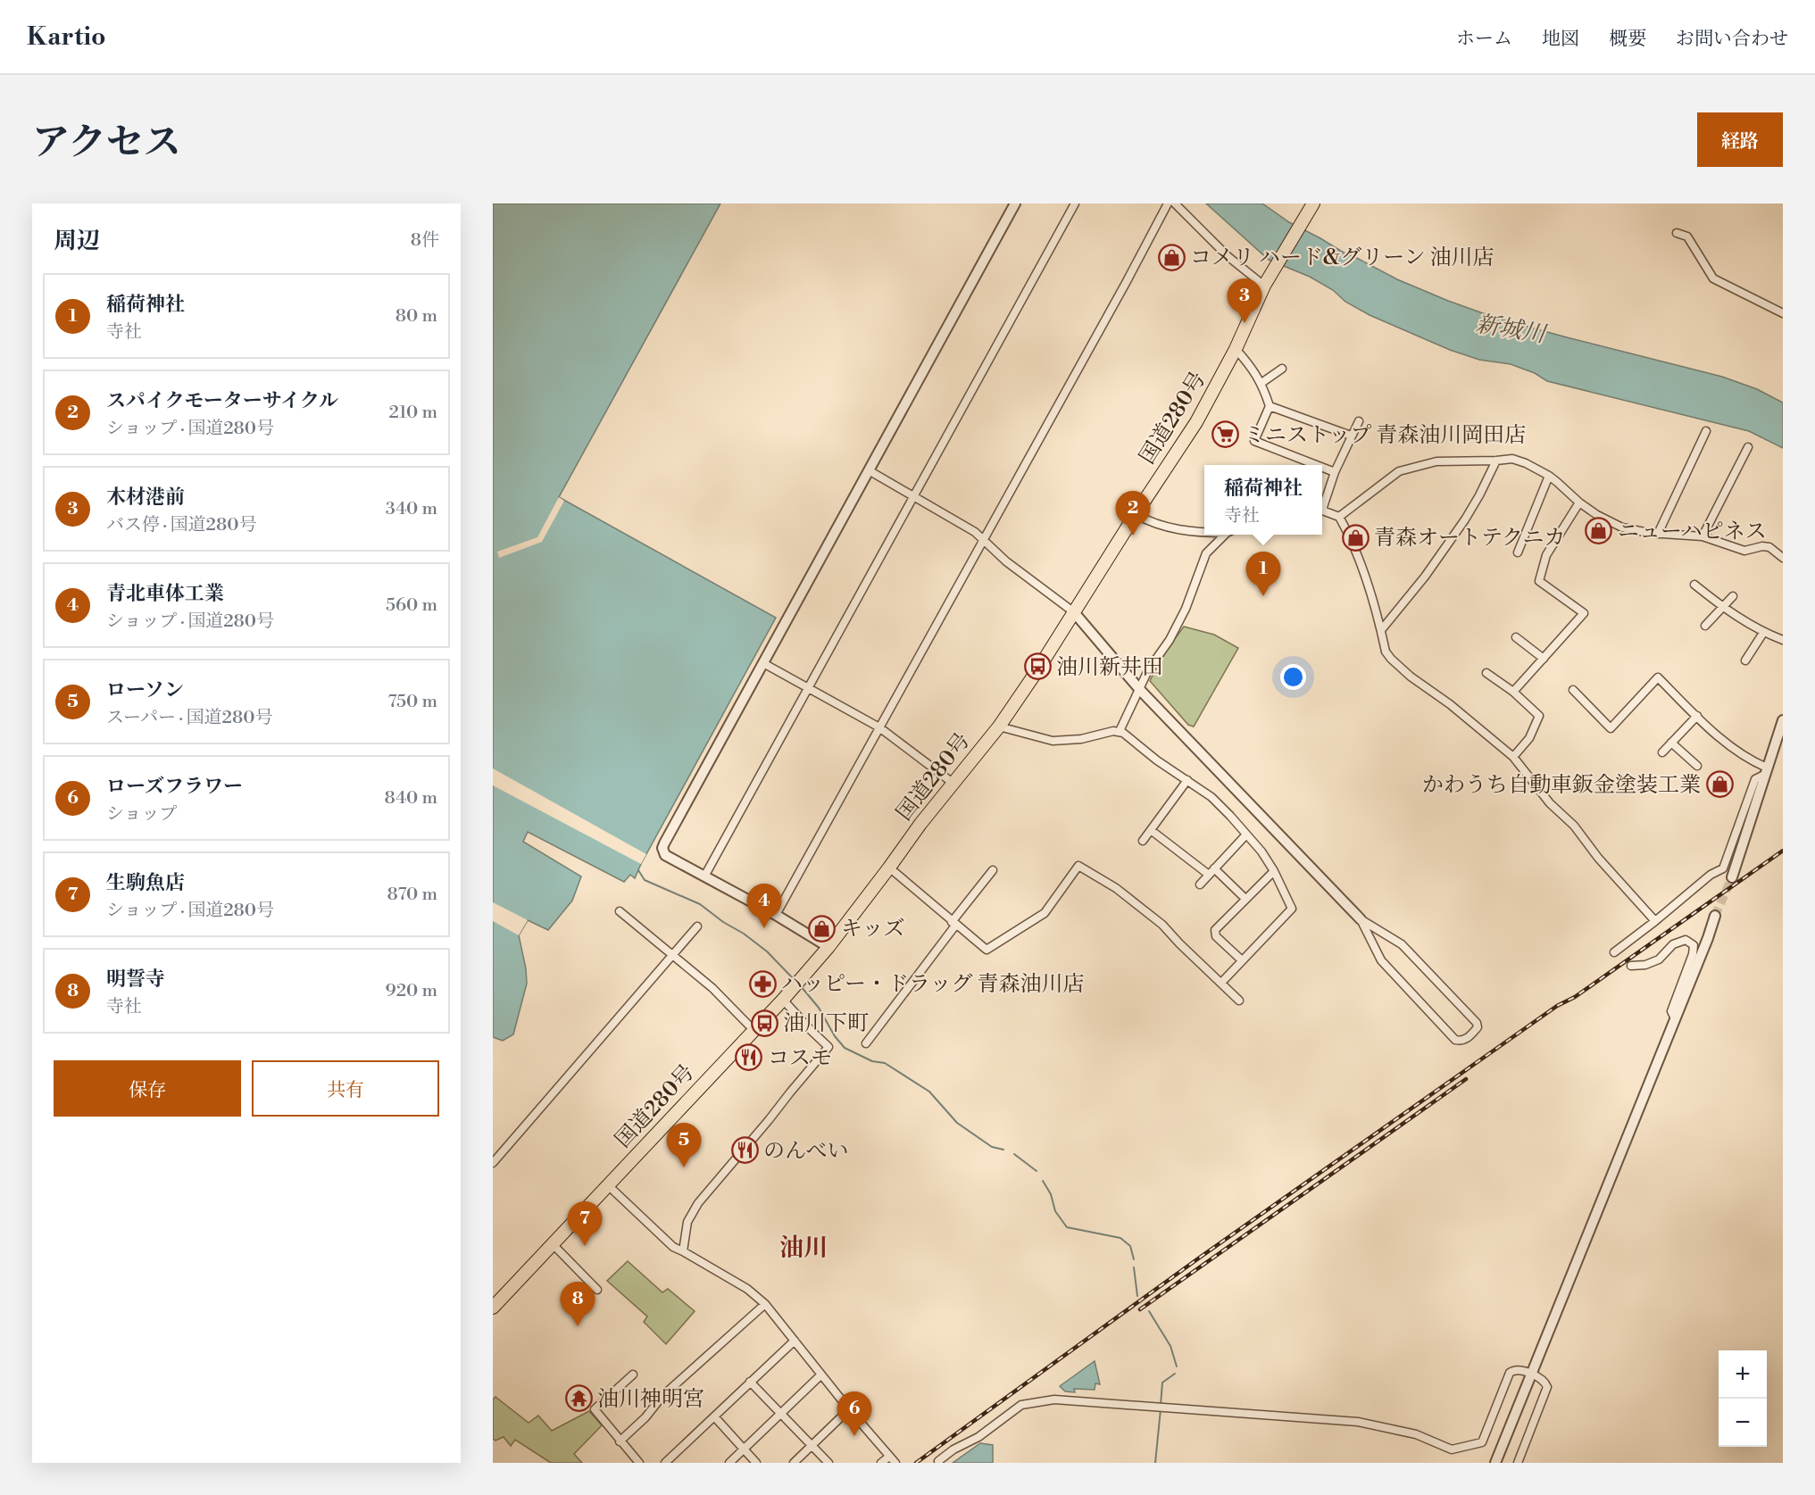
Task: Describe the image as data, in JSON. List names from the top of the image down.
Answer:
{
  "streets": {
    "highway": ["国道280号"]
  },
  "districts": ["油川"],
  "water": ["新城川"],
  "places": {
    "shop": [
      "コメリ ハード&グリーン 油川店",
      "ニューハピネス",
      "青森オートテクニカ",
      "かわうち自動車鈑金塗装工業",
      "キッズ"
    ],
    "supermarket": ["ミニストップ 青森油川岡田店"],
    "bus stop": ["油川新井田", "油川下町"],
    "pharmacy": ["ハッピー・ドラッグ 青森油川店"],
    "restaurant": ["コスモ", "のんべい"],
    "temple": ["油川神明宮"]
  },
  "page": {
    "header": "Kartio",
    "nav": [
      "ホーム",
      "地図",
      "概要",
      "お問い合わせ"
    ],
    "title": "アクセス",
    "buttons": [
      "経路",
      ["保存", "共有"]
    ],
    "heading": ["周辺", "8件"],
    "list": [
      {
        "mark": "1",
        "name": "稲荷神社",
        "note": "寺社",
        "value": "80 m"
      },
      {
        "mark": "2",
        "name": "スパイクモーターサイクル",
        "note": "ショップ · 国道280号",
        "value": "210 m"
      },
      {
        "mark": "3",
        "name": "木材港前",
        "note": "バス停 · 国道280号",
        "value": "340 m"
      },
      {
        "mark": "4",
        "name": "青北車体工業",
        "note": "ショップ · 国道280号",
        "value": "560 m"
      },
      {
        "mark": "5",
        "name": "ローソン",
        "note": "スーパー · 国道280号",
        "value": "750 m"
      },
      {
        "mark": "6",
        "name": "ローズフラワー",
        "note": "ショップ",
        "value": "840 m"
      },
      {
        "mark": "7",
        "name": "生駒魚店",
        "note": "ショップ · 国道280号",
        "value": "870 m"
      },
      {
        "mark": "8",
        "name": "明誓寺",
        "note": "寺社",
        "value": "920 m"
      }
    ],
    "pins": [
      "3",
      "2",
      "1",
      "4",
      "5",
      "7",
      "8",
      "6"
    ],
    "popup": ["稲荷神社", "寺社"],
    "map_buttons": ["+", "−"]
  }
}
